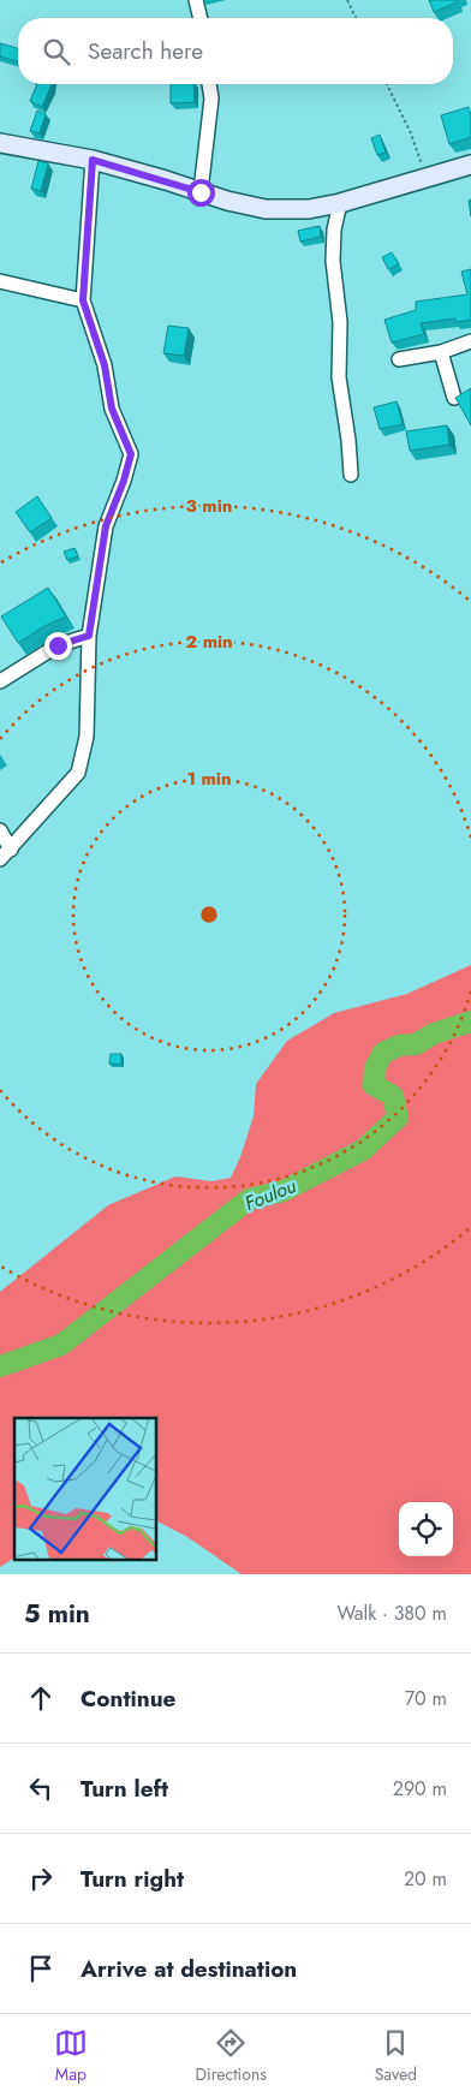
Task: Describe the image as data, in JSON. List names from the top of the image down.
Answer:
{
  "water": ["Foulou"],
  "page": {
    "search": "Search here",
    "heading": ["5 min", "Walk · 380 m"],
    "list": [
      ["Continue", "70 m"],
      ["Turn left", "290 m"],
      ["Turn right", "20 m"],
      "Arrive at destination"
    ],
    "nav": ["Map", "Directions", "Saved"]
  },
  "rings": ["3 min", "2 min", "1 min"]
}
